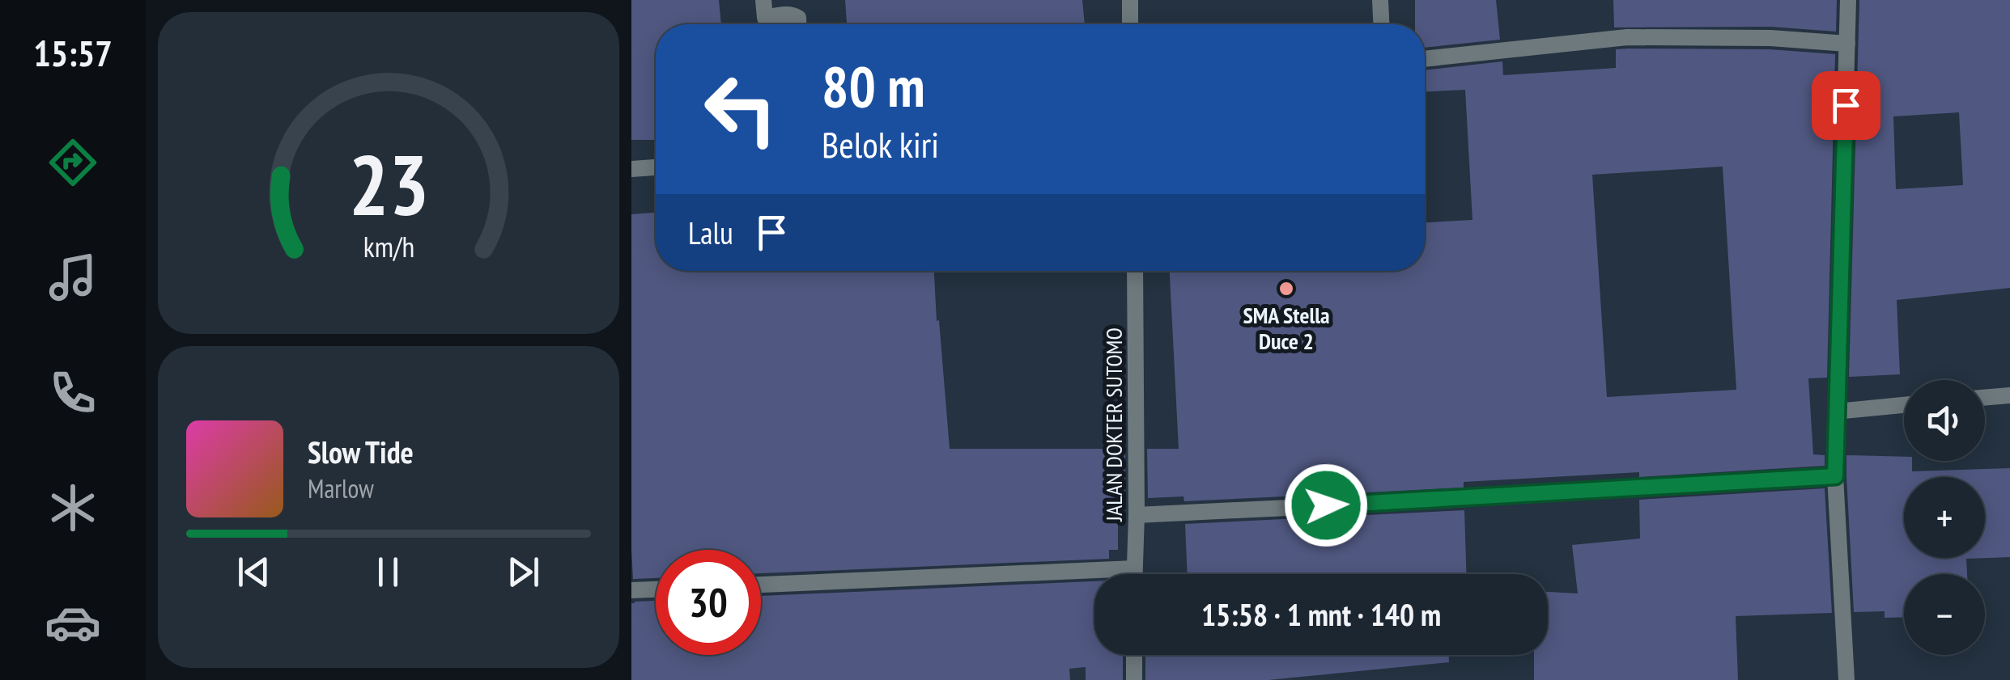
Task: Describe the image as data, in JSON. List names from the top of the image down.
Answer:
{
  "streets": {
    "street": ["JALAN DOKTER SUTOMO"]
  },
  "places": ["SMA Stella Duce 2"],
  "page": {
    "tabs": "15:57",
    "turn": ["80 m", "Belok kiri"],
    "then": "Lalu",
    "map_buttons": ["+", "−"],
    "song": ["Slow Tide", "Marlow"],
    "limit": "30",
    "trip": "15:58 · 1 mnt · 140 m",
    "gauge": ["23", "km/h"]
  }
}
